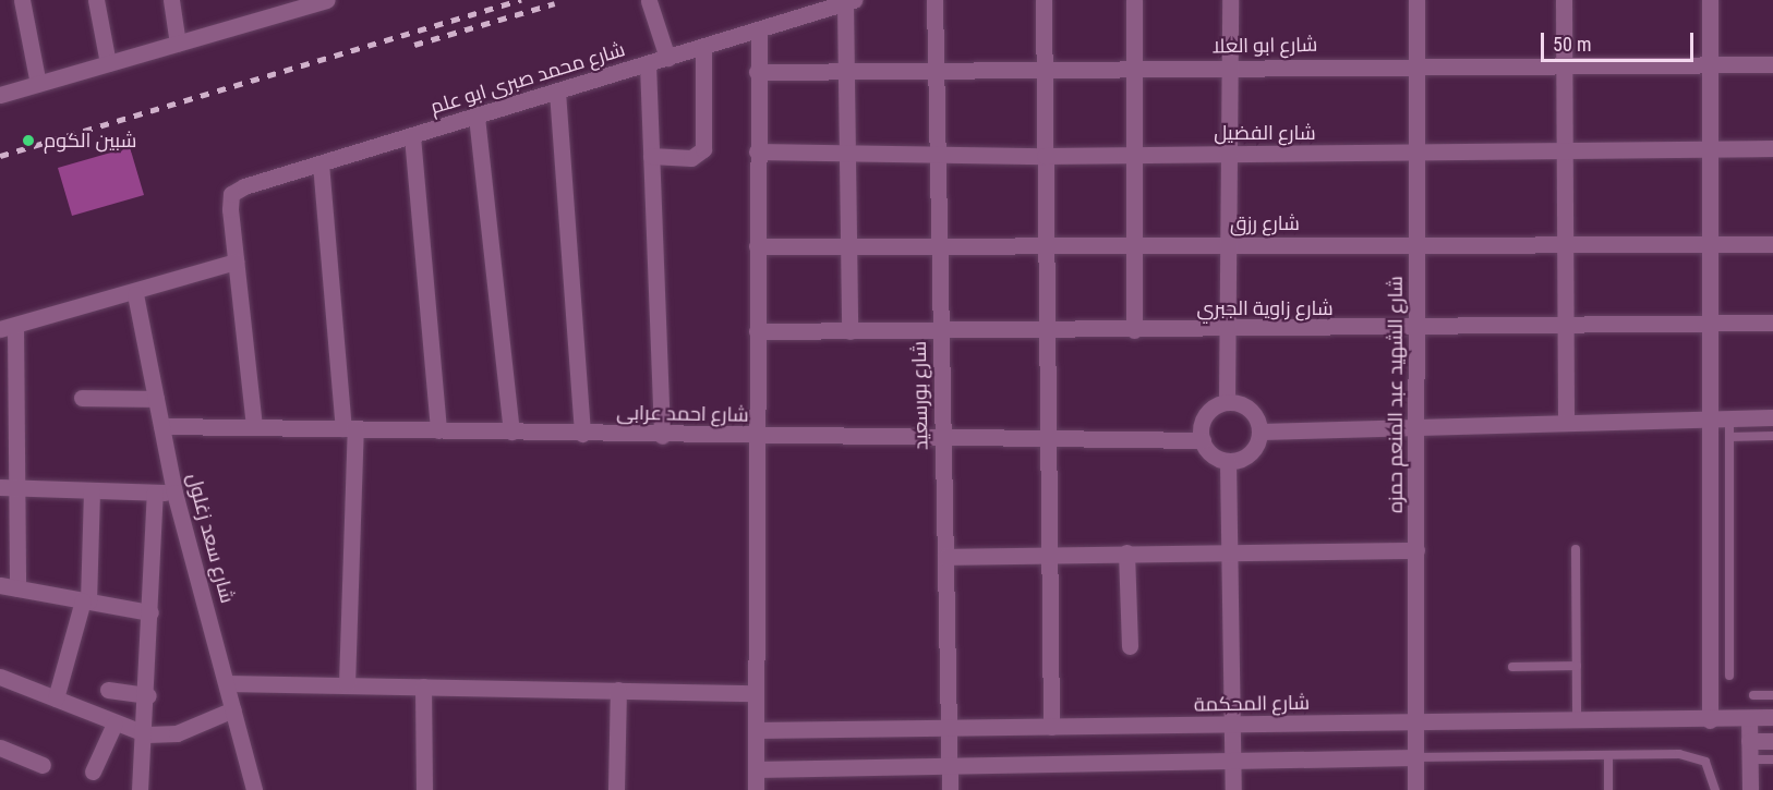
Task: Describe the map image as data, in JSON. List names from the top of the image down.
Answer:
{
  "streets": {
    "street": [
      "شارع ابو العلا",
      "شارع محمد صبرى ابو علم",
      "شارع الفضيل",
      "شارع رزق",
      "شارع زاوية الجبري",
      "شارع الشهيد عبد المنعم حمزه",
      "شارع بورسعيد",
      "شارع احمد عرابى",
      "شارع سعد زغلول",
      "شارع المحكمة"
    ]
  },
  "crossings": [
    ["شارع ابو العلا", "شارع الشهيد عبد المنعم حمزه"],
    ["شارع ابو العلا", "شارع بورسعيد"],
    ["شارع الفضيل", "شارع الشهيد عبد المنعم حمزه"],
    ["شارع الفضيل", "شارع بورسعيد"],
    ["شارع رزق", "شارع الشهيد عبد المنعم حمزه"],
    ["شارع رزق", "شارع بورسعيد"],
    ["شارع زاوية الجبري", "شارع الشهيد عبد المنعم حمزه"],
    ["شارع زاوية الجبري", "شارع بورسعيد"],
    ["شارع الشهيد عبد المنعم حمزه", "شارع المحكمة"],
    ["شارع بورسعيد", "شارع احمد عرابى"],
    ["شارع بورسعيد", "شارع المحكمة"],
    ["شارع احمد عرابى", "شارع سعد زغلول"]
  ],
  "places": ["شبين الكوم"],
  "scale_bar": "50 m"
}
